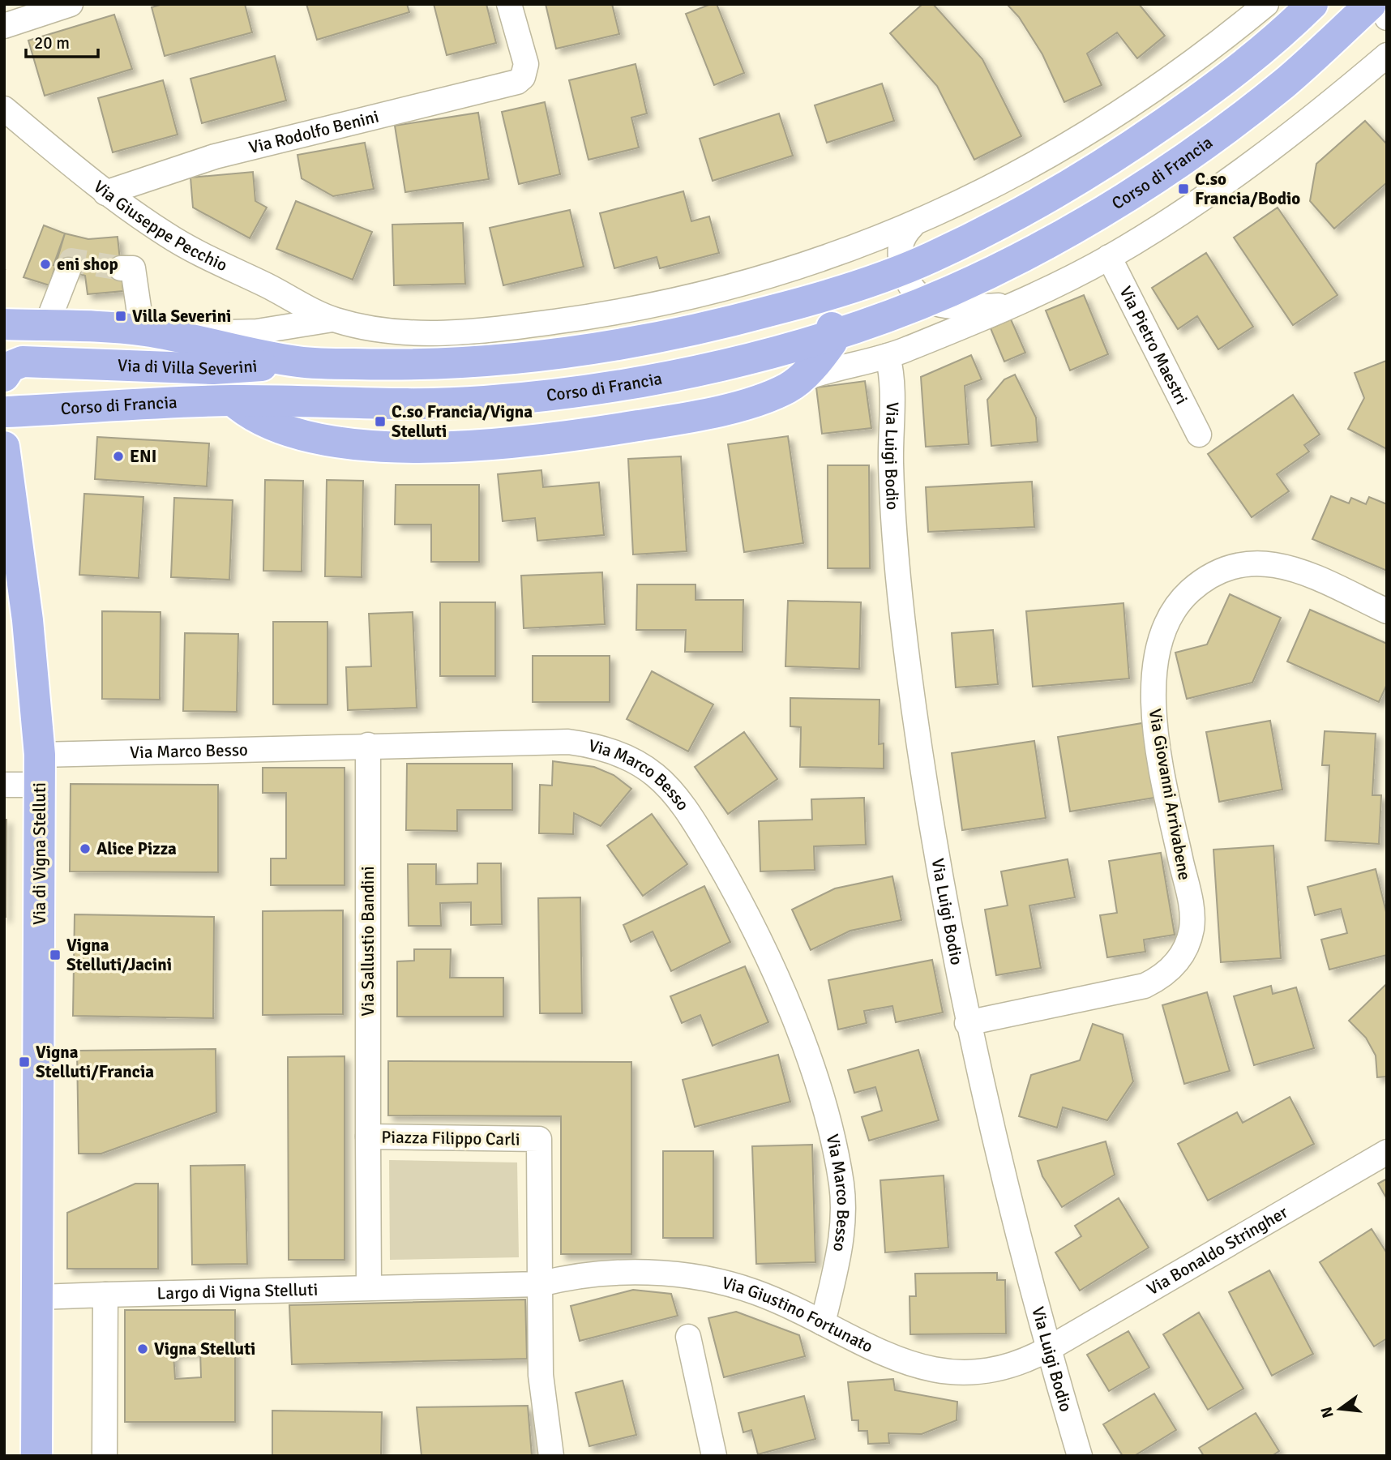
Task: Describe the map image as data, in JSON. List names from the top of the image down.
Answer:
{
  "streets": {
    "main road": ["Corso di Francia", "Via di Villa Severini", "Via di Vigna Stelluti"],
    "street": [
      "Via Rodolfo Benini",
      "Via Giuseppe Pecchio",
      "Via Pietro Maestri",
      "Via Luigi Bodio",
      "Via Marco Besso",
      "Via Giovanni Arrivabene",
      "Via Sallustio Bandini",
      "Piazza Filippo Carli",
      "Via Bonaldo Stringher",
      "Largo di Vigna Stelluti",
      "Via Giustino Fortunato"
    ]
  },
  "crossings": [
    ["Via Rodolfo Benini", "Via Giuseppe Pecchio"],
    ["Corso di Francia", "Via Pietro Maestri"],
    ["Corso di Francia", "Via Luigi Bodio"],
    ["Via Giuseppe Pecchio", "Via di Villa Severini"],
    ["Via Luigi Bodio", "Via Giovanni Arrivabene"],
    ["Via Luigi Bodio", "Via Bonaldo Stringher"],
    ["Via Luigi Bodio", "Via Giustino Fortunato"],
    ["Via Marco Besso", "Via di Vigna Stelluti"],
    ["Via Marco Besso", "Via Sallustio Bandini"],
    ["Via Marco Besso", "Via Giustino Fortunato"],
    ["Via di Vigna Stelluti", "Largo di Vigna Stelluti"],
    ["Via Sallustio Bandini", "Piazza Filippo Carli"],
    ["Piazza Filippo Carli", "Largo di Vigna Stelluti"],
    ["Piazza Filippo Carli", "Via Giustino Fortunato"],
    ["Via Bonaldo Stringher", "Via Giustino Fortunato"]
  ],
  "places": {
    "transit": [
      "C.so Francia/Bodio",
      "Villa Severini",
      "C.so Francia/Vigna Stelluti",
      "Vigna Stelluti/Jacini",
      "Vigna Stelluti/Francia"
    ],
    "other": [
      "eni shop",
      "ENI",
      "Alice Pizza",
      "Vigna Stelluti"
    ]
  },
  "scale_bar": "20 m",
  "north": "left"
}
